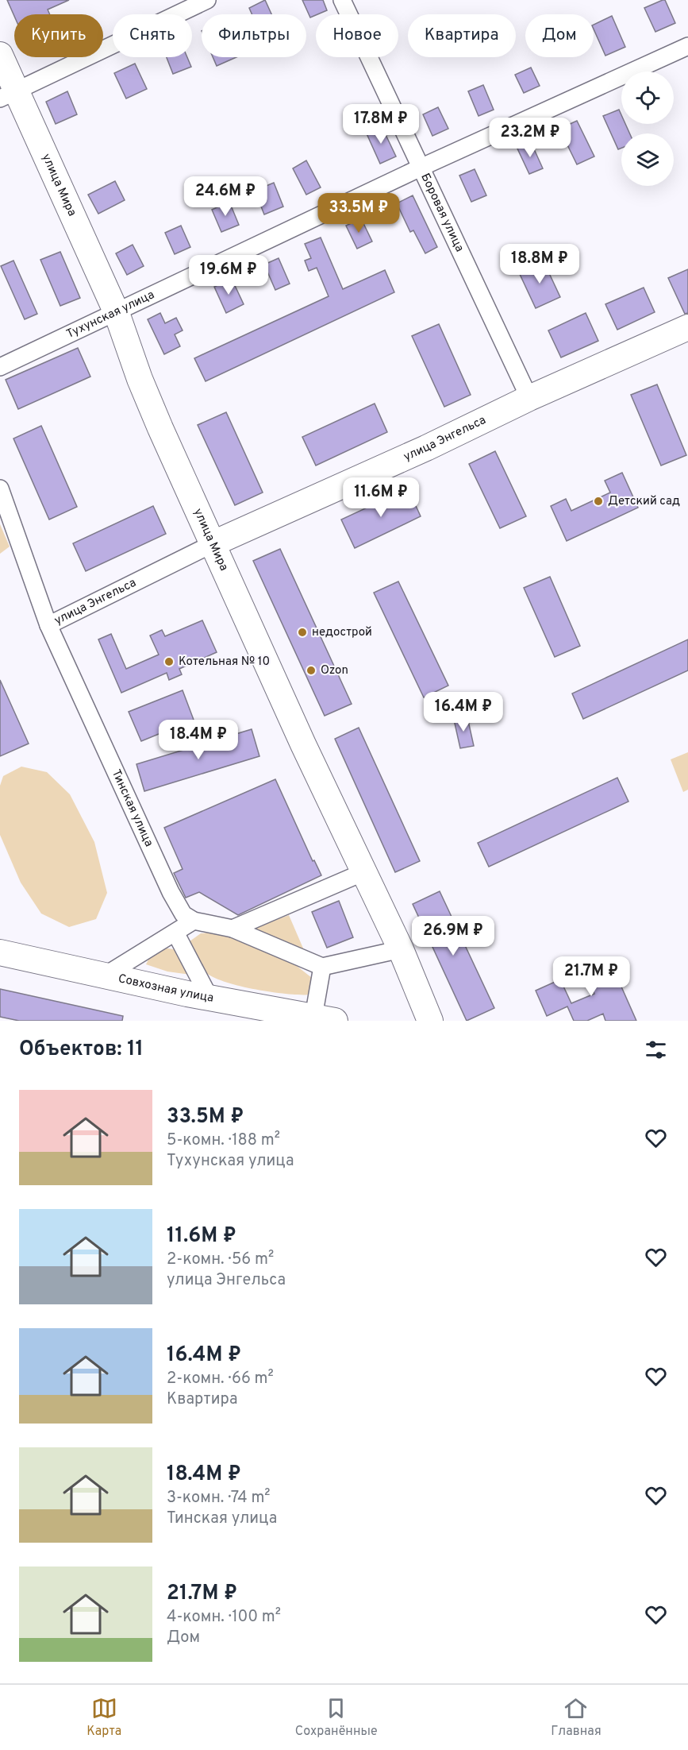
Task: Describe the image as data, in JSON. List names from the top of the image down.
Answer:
{
  "streets": {
    "main road": ["улица Мира", "улица Энгельса", "Совхозная улица"],
    "street": ["Боровая улица", "Тухунская улица", "Тинская улица"]
  },
  "crossings": [
    ["улица Мира", "Тухунская улица"],
    ["улица Мира", "улица Энгельса"],
    ["Боровая улица", "Тухунская улица"],
    ["Боровая улица", "улица Энгельса"],
    ["улица Энгельса", "Тинская улица"]
  ],
  "places": [
    "Детский сад",
    "недострой",
    "Котельная № 10",
    "Ozon"
  ],
  "page": {
    "chip": [
      "Купить",
      "Снять",
      "Фильтры",
      "Новое",
      "Квартира",
      "Дом"
    ],
    "price": [
      "17.8M ₽",
      "23.2M ₽",
      "24.6M ₽",
      "33.5M ₽",
      "18.8M ₽",
      "19.6M ₽",
      "11.6M ₽",
      "16.4M ₽",
      "18.4M ₽",
      "26.9M ₽",
      "21.7M ₽"
    ],
    "heading": "Объектов: 11",
    "list": [
      {
        "name": "33.5M ₽",
        "note": "5-комн. · 188 m² · Тухунская улица"
      },
      {
        "name": "11.6M ₽",
        "note": "2-комн. · 56 m² · улица Энгельса"
      },
      {
        "name": "16.4M ₽",
        "note": "2-комн. · 66 m² · Квартира"
      },
      {
        "name": "18.4M ₽",
        "note": "3-комн. · 74 m² · Тинская улица"
      },
      {
        "name": "21.7M ₽",
        "note": "4-комн. · 100 m² · Дом"
      }
    ],
    "tabs": ["Карта", "Сохранённые", "Главная"]
  }
}
